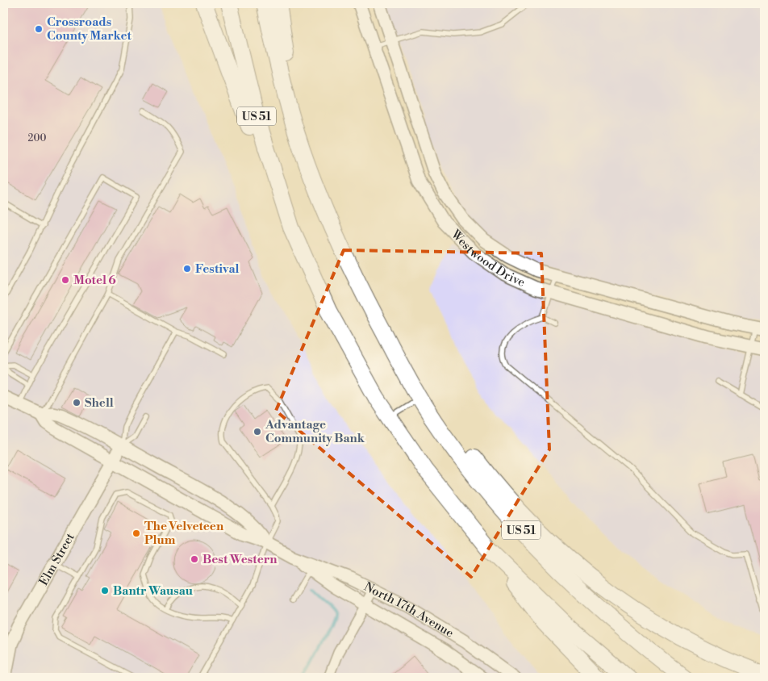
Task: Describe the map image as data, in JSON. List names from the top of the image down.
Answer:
{
  "streets": {
    "highway": ["US 51"],
    "street": ["Westwood Drive", "Elm Street", "North 17th Avenue"]
  },
  "crossings": [
    ["Elm Street", "North 17th Avenue"]
  ],
  "places": [
    "Crossroads County Market",
    "Festival",
    "Motel 6",
    "Shell",
    "Advantage Community Bank",
    "The Velveteen Plum",
    "Best Western",
    "Bantr Wausau"
  ],
  "house_numbers": ["200"]
}
